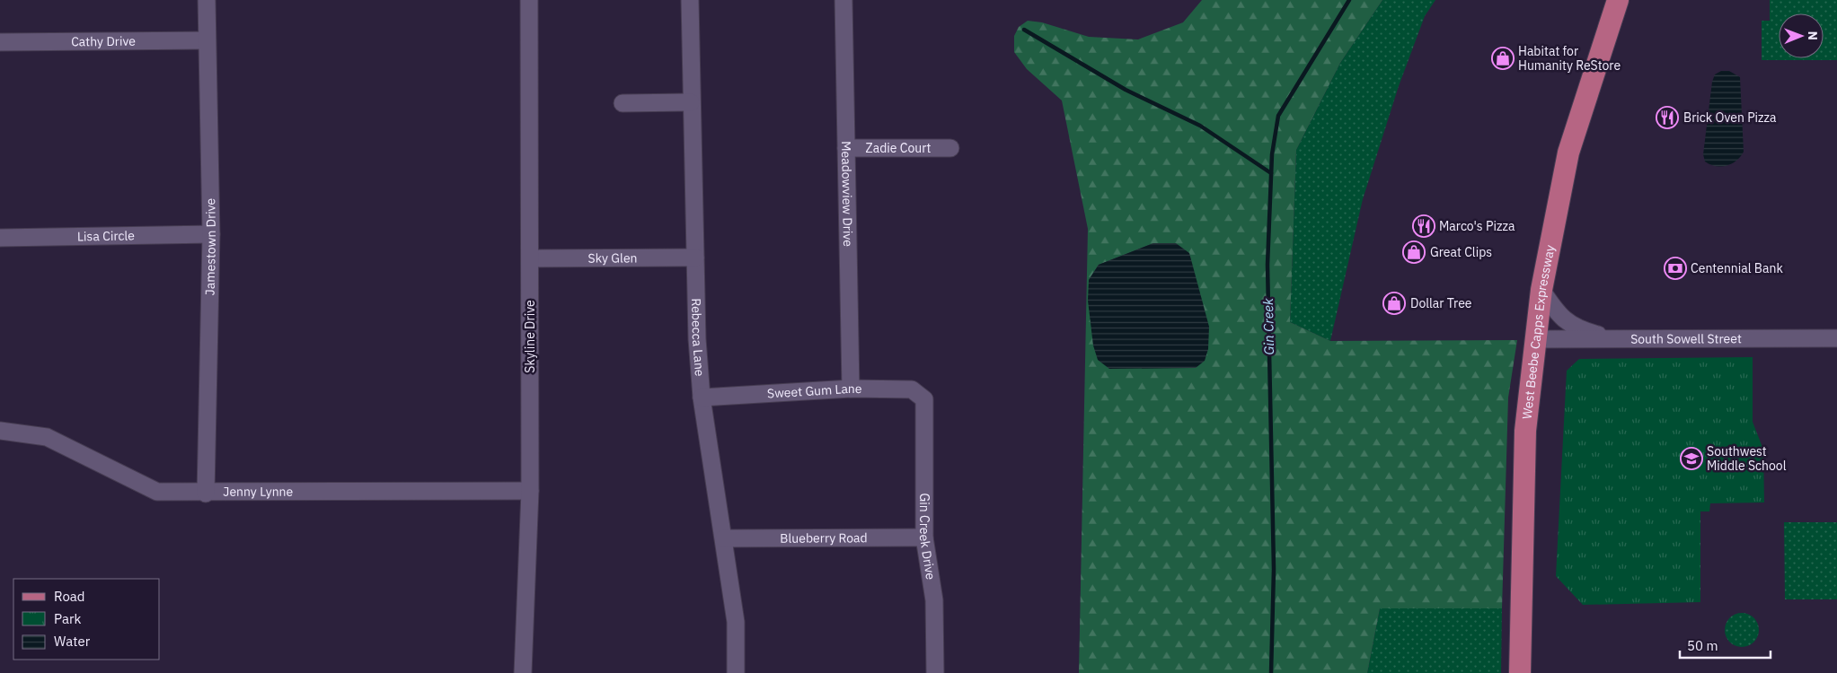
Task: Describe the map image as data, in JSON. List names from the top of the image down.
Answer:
{
  "streets": {
    "main road": ["West Beebe Capps Expressway"],
    "street": [
      "Cathy Drive",
      "Zadie Court",
      "Meadowview Drive",
      "Lisa Circle",
      "Jamestown Drive",
      "Sky Glen",
      "Skyline Drive",
      "Rebecca Lane",
      "South Sowell Street",
      "Sweet Gum Lane",
      "Jenny Lynne",
      "Gin Creek Drive",
      "Blueberry Road"
    ]
  },
  "crossings": [
    ["Cathy Drive", "Jamestown Drive"],
    ["Zadie Court", "Meadowview Drive"],
    ["Meadowview Drive", "Sweet Gum Lane"],
    ["Lisa Circle", "Jamestown Drive"],
    ["Jamestown Drive", "Jenny Lynne"],
    ["Sky Glen", "Skyline Drive"],
    ["Sky Glen", "Rebecca Lane"],
    ["West Beebe Capps Expressway", "South Sowell Street"],
    ["Skyline Drive", "Jenny Lynne"],
    ["Rebecca Lane", "Sweet Gum Lane"],
    ["Rebecca Lane", "Blueberry Road"],
    ["Sweet Gum Lane", "Gin Creek Drive"],
    ["Gin Creek Drive", "Blueberry Road"]
  ],
  "water": ["Gin Creek"],
  "places": {
    "shop": ["Habitat for Humanity ReStore", "Great Clips", "Dollar Tree"],
    "restaurant": ["Brick Oven Pizza", "Marco's Pizza"],
    "bank": ["Centennial Bank"],
    "school or university": ["Southwest Middle School"]
  },
  "legend": ["Road", "Park", "Water"],
  "scale_bar": "50 m",
  "north": "right"
}
